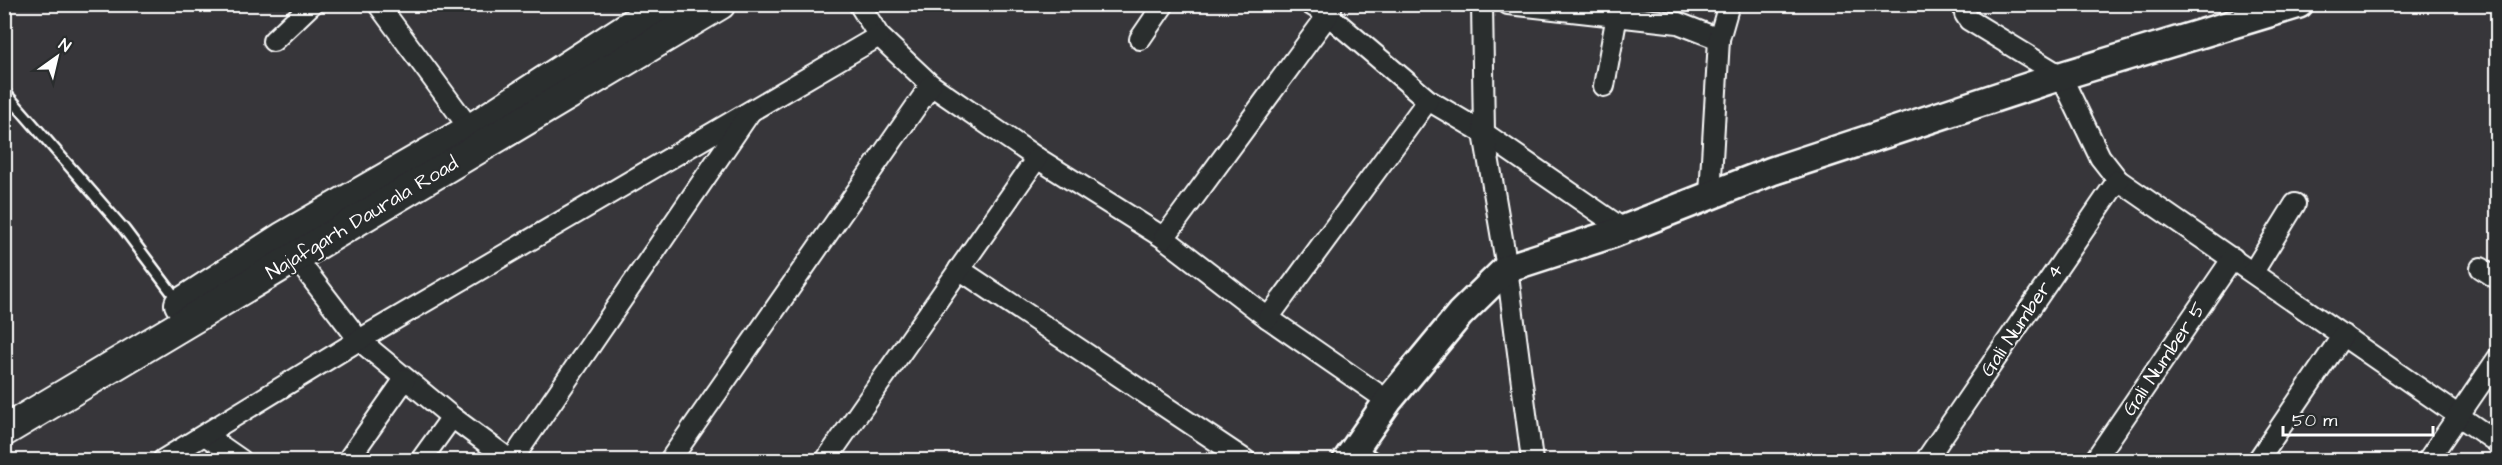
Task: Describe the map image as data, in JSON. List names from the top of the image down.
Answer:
{
  "streets": {
    "main road": ["Najafgarh Daurala Road"],
    "street": ["Gali Number 4", "Gali Number 5"]
  },
  "scale_bar": "50 m",
  "north": "top right"
}
